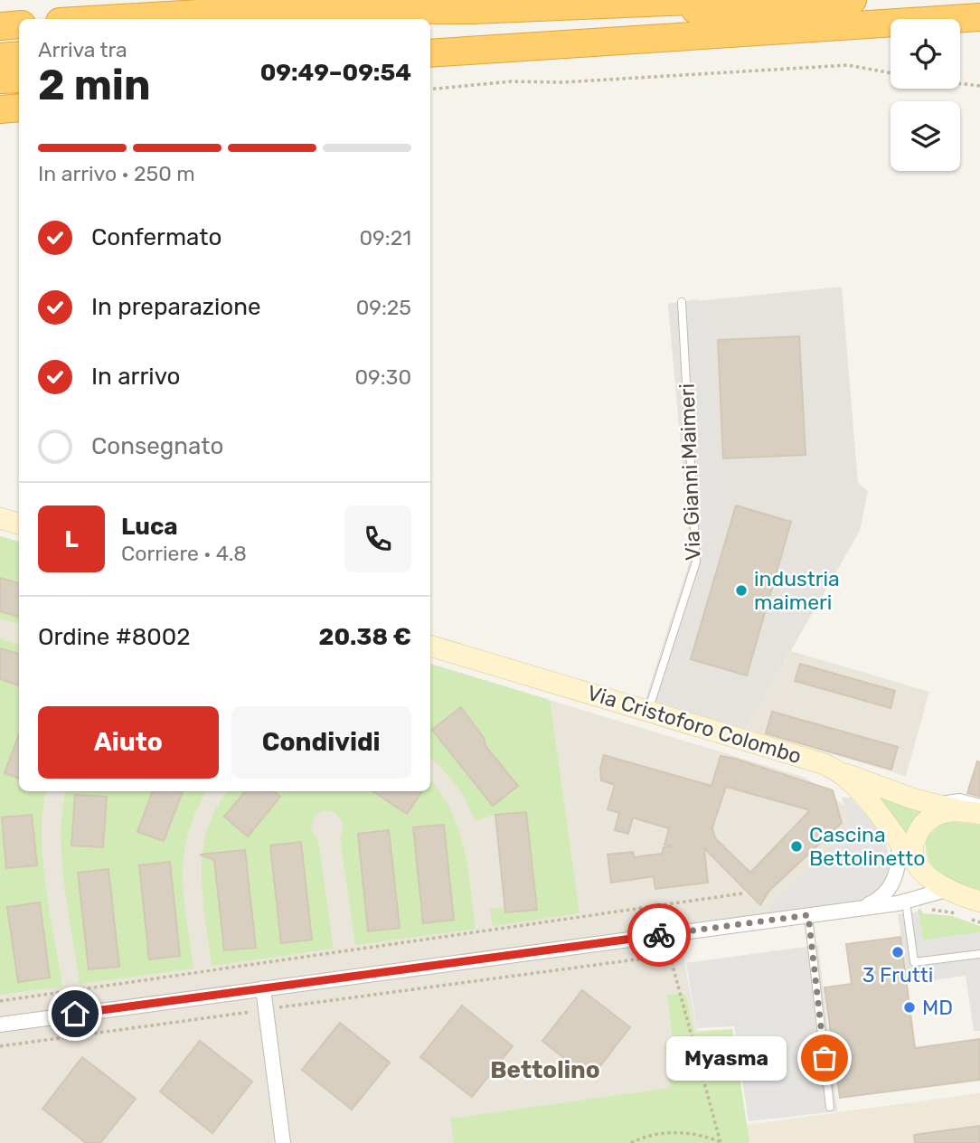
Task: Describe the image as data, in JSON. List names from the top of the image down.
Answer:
{
  "streets": {
    "main road": ["Via Cristoforo Colombo"],
    "lane": ["Via Gianni Maimeri"]
  },
  "crossings": [
    ["Via Gianni Maimeri", "Via Cristoforo Colombo"]
  ],
  "districts": ["Bettolino"],
  "places": [
    "industria maimeri",
    "Cascina Bettolinetto",
    "3 Frutti",
    "MD",
    "Myasma"
  ],
  "page": {
    "heading": ["2 min", "Arriva tra", "09:49–09:54"],
    "panel": [
      "Luca",
      "Corriere · 4.8",
      "Ordine #8002",
      "20.38 €"
    ],
    "bar": "In arrivo · 250 m",
    "list": [
      ["Confermato", "09:21"],
      ["In preparazione", "09:25"],
      ["In arrivo", "09:30"],
      "Consegnato"
    ],
    "round": "L",
    "buttons": ["Aiuto", "Condividi"],
    "bubble": "Myasma"
  }
}
